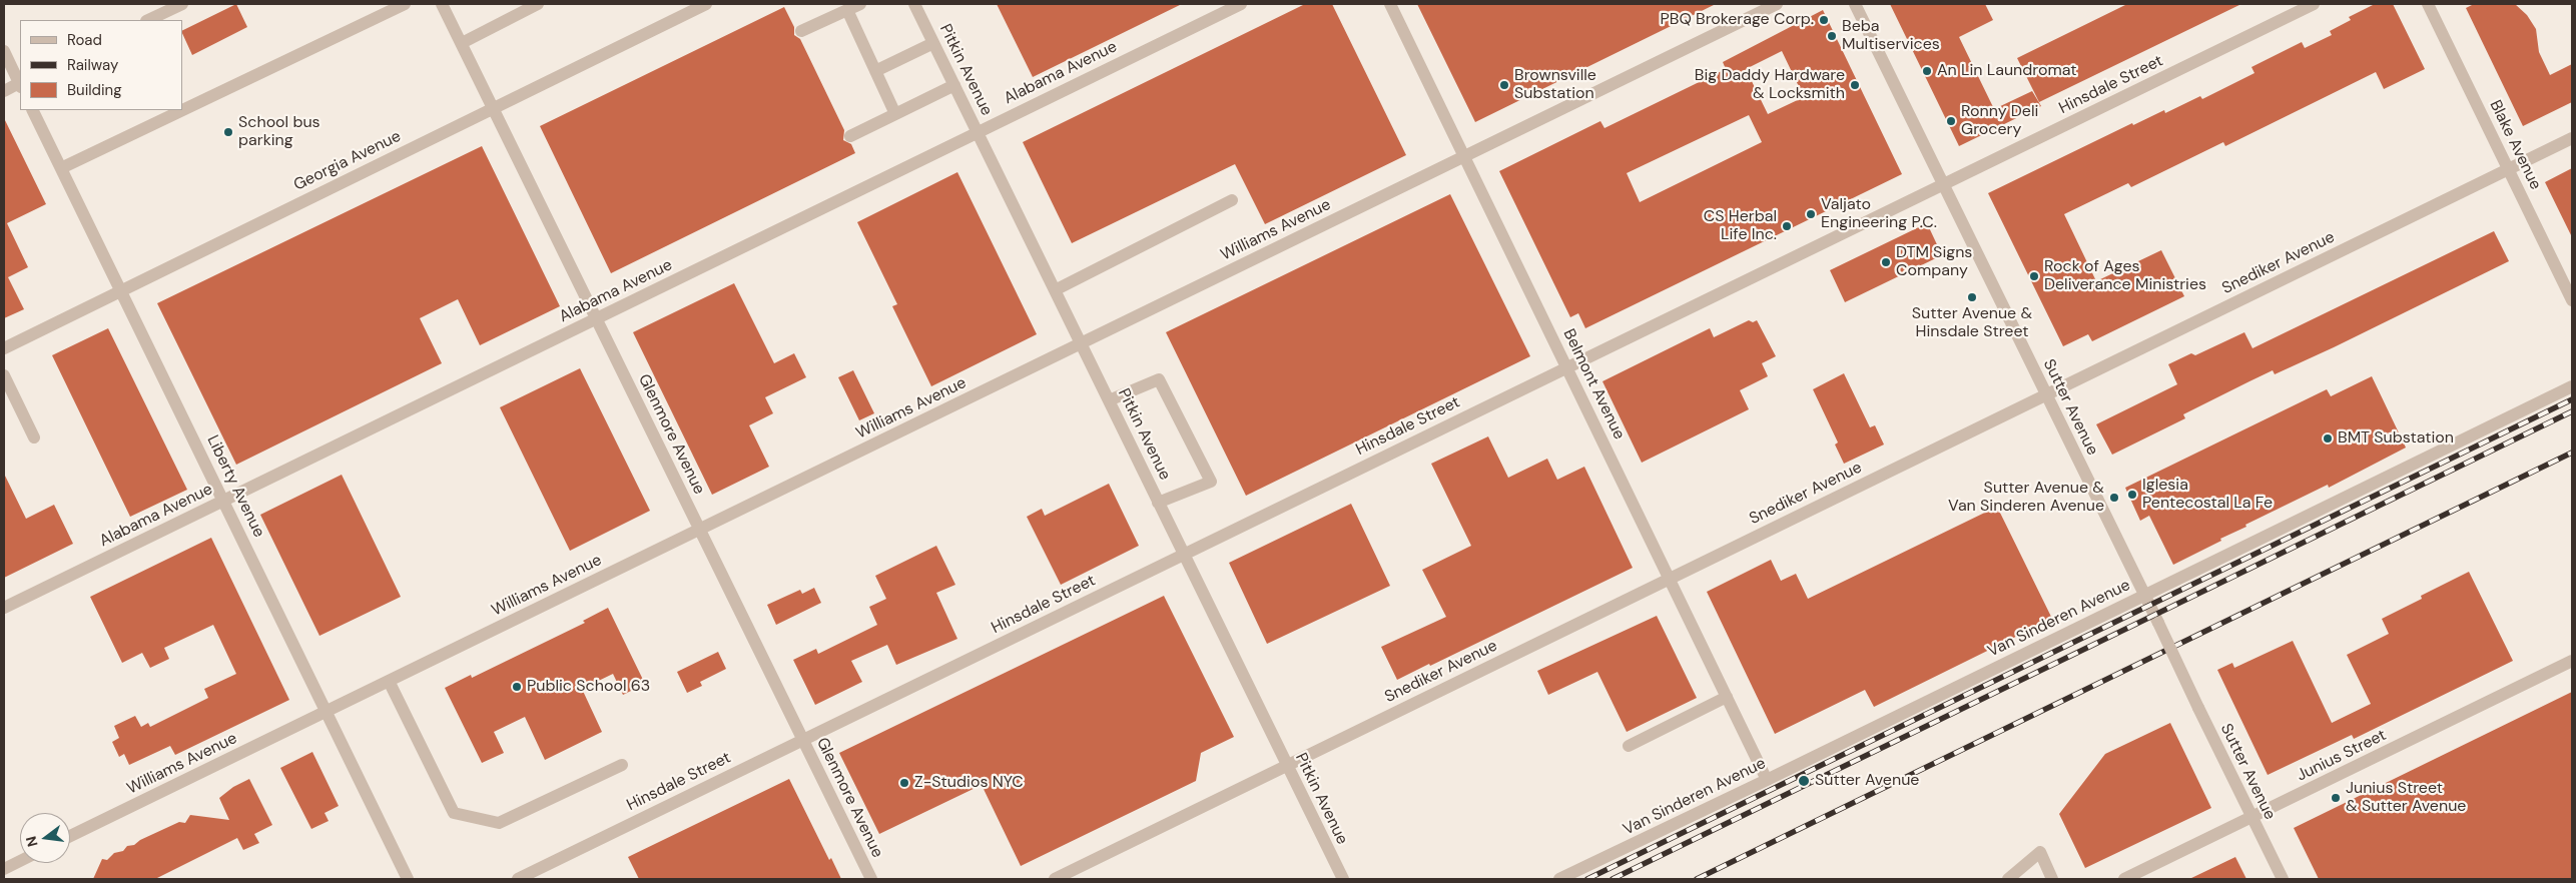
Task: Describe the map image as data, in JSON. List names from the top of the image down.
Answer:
{
  "streets": {
    "street": [
      "Pitkin Avenue",
      "Alabama Avenue",
      "Hinsdale Street",
      "Blake Avenue",
      "Georgia Avenue",
      "Williams Avenue",
      "Snediker Avenue",
      "Belmont Avenue",
      "Sutter Avenue",
      "Glenmore Avenue",
      "Liberty Avenue",
      "Van Sinderen Avenue",
      "Junius Street"
    ]
  },
  "crossings": [
    ["Pitkin Avenue", "Alabama Avenue"],
    ["Pitkin Avenue", "Hinsdale Street"],
    ["Pitkin Avenue", "Williams Avenue"],
    ["Pitkin Avenue", "Snediker Avenue"],
    ["Alabama Avenue", "Glenmore Avenue"],
    ["Alabama Avenue", "Liberty Avenue"],
    ["Hinsdale Street", "Belmont Avenue"],
    ["Hinsdale Street", "Sutter Avenue"],
    ["Hinsdale Street", "Glenmore Avenue"],
    ["Blake Avenue", "Snediker Avenue"],
    ["Georgia Avenue", "Glenmore Avenue"],
    ["Georgia Avenue", "Liberty Avenue"],
    ["Williams Avenue", "Belmont Avenue"],
    ["Williams Avenue", "Glenmore Avenue"],
    ["Williams Avenue", "Liberty Avenue"],
    ["Snediker Avenue", "Belmont Avenue"],
    ["Snediker Avenue", "Sutter Avenue"],
    ["Belmont Avenue", "Van Sinderen Avenue"],
    ["Sutter Avenue", "Van Sinderen Avenue"],
    ["Sutter Avenue", "Junius Street"]
  ],
  "places": [
    "PBQ Brokerage Corp.",
    "Beba Multiservices",
    "An Lin Laundromat",
    "Brownsville Substation",
    "Big Daddy Hardware & Locksmith",
    "Ronny Deli Grocery",
    "School bus parking",
    "Valjato Engineering P.C.",
    "CS Herbal Life Inc.",
    "DTM Signs Company",
    "Rock of Ages Deliverance Ministries",
    "Sutter Avenue & Hinsdale Street",
    "BMT Substation",
    "Iglesia Pentecostal La Fe",
    "Sutter Avenue & Van Sinderen Avenue",
    "Public School 63",
    "Sutter Avenue",
    "Z-Studios NYC",
    "Junius Street & Sutter Avenue"
  ],
  "legend": ["Road", "Railway", "Building"],
  "north": "left"
}
